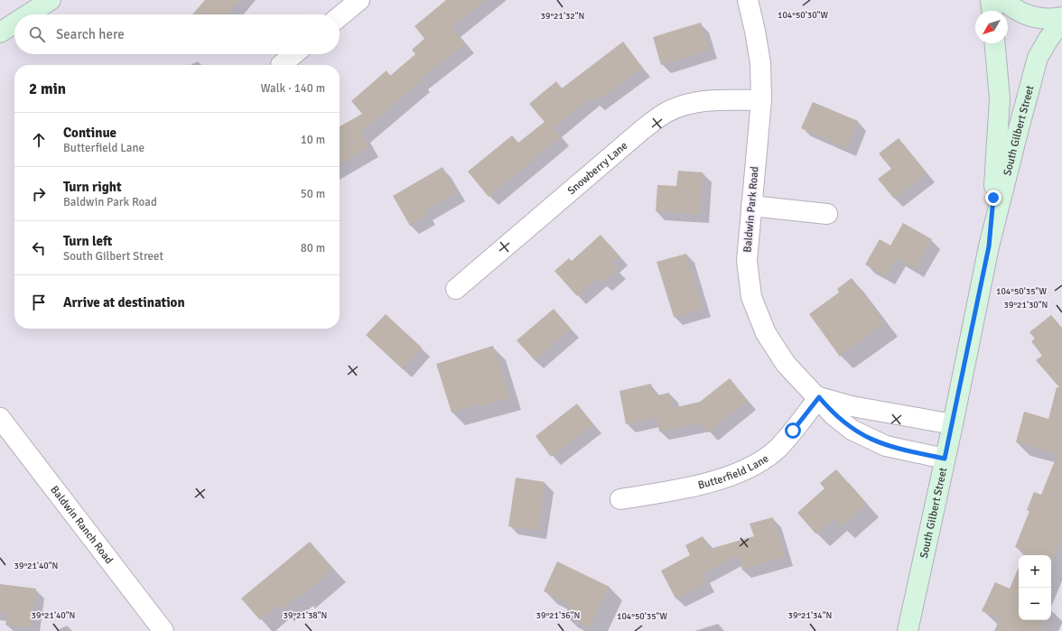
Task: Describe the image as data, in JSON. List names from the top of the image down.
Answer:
{
  "streets": {
    "street": [
      "South Gilbert Street",
      "Snowberry Lane",
      "Baldwin Park Road",
      "Butterfield Lane",
      "Baldwin Ranch Road"
    ]
  },
  "crossings": [
    ["South Gilbert Street", "Baldwin Park Road"],
    ["Snowberry Lane", "Baldwin Park Road"],
    ["Baldwin Park Road", "Butterfield Lane"]
  ],
  "north": "bottom left",
  "page": {
    "search": "Search here",
    "heading": ["2 min", "Walk · 140 m"],
    "list": [
      ["Continue", "Butterfield Lane", "10 m"],
      ["Turn right", "Baldwin Park Road", "50 m"],
      ["Turn left", "South Gilbert Street", "80 m"],
      "Arrive at destination"
    ],
    "map_buttons": ["+", "−"]
  },
  "coordinates": [
    "104°50'30\"W",
    "39°21'32\"N",
    "104°50'35\"W",
    "39°21'30\"N",
    "39°21'40\"N",
    "39°21'38\"N",
    "39°21'36\"N",
    "39°21'34\"N"
  ]
}
